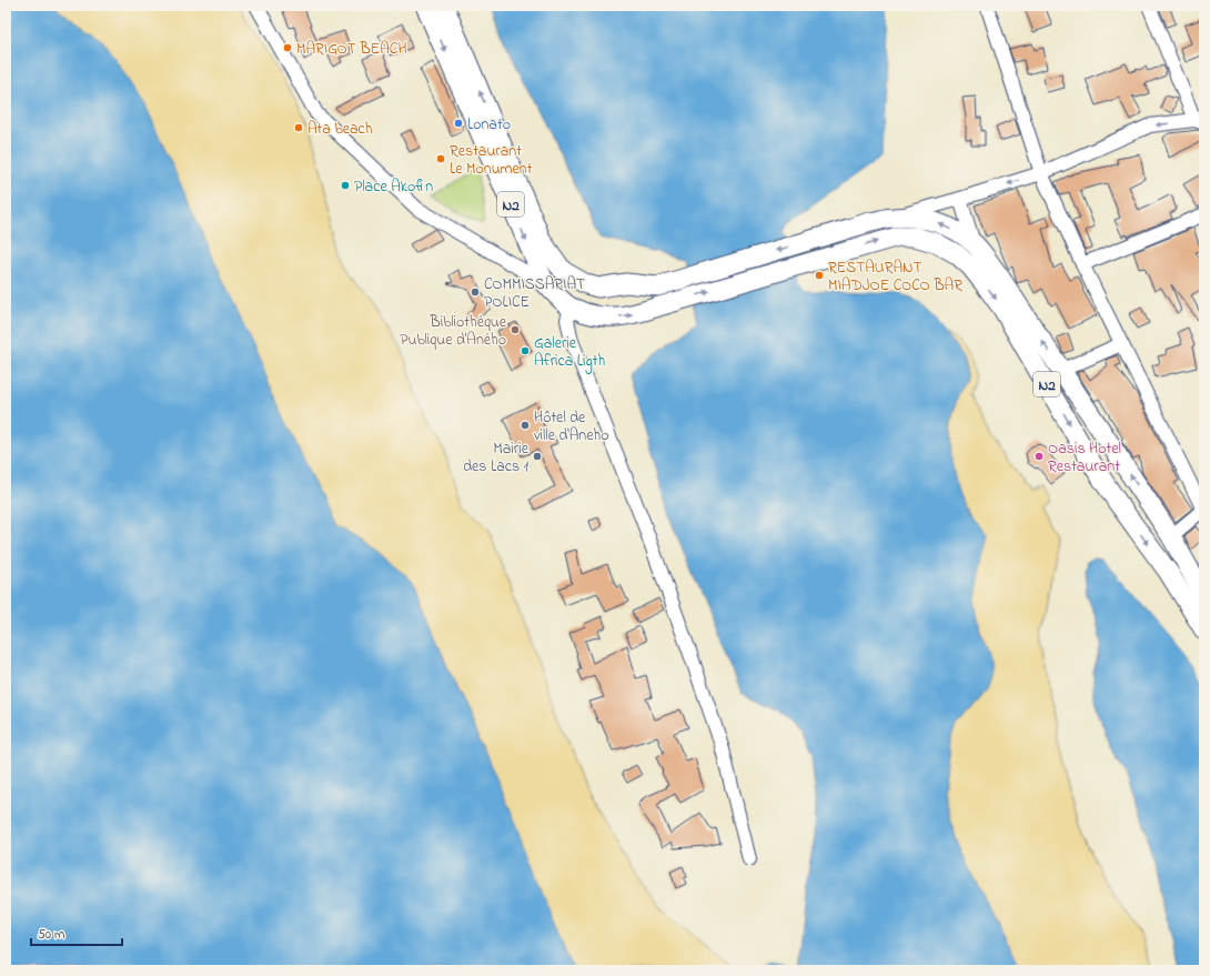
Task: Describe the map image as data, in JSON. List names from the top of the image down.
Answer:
{
  "streets": {
    "highway": ["N2"]
  },
  "places": [
    "MARIGOT BEACH",
    "Lonato",
    "Ata beach",
    "Restaurant Le Monument",
    "Place Akofin",
    "RESTAURANT MIADJOE COCO BAR",
    "COMMISSARIAT POLICE",
    "Bibliothèque Publique d'Aného",
    "Galerie Africa Ligth",
    "Hôtel de ville d'Aneho",
    "Mairie des Lacs 1",
    "Oasis Hotel Restaurant"
  ],
  "scale_bar": "50 m"
}
